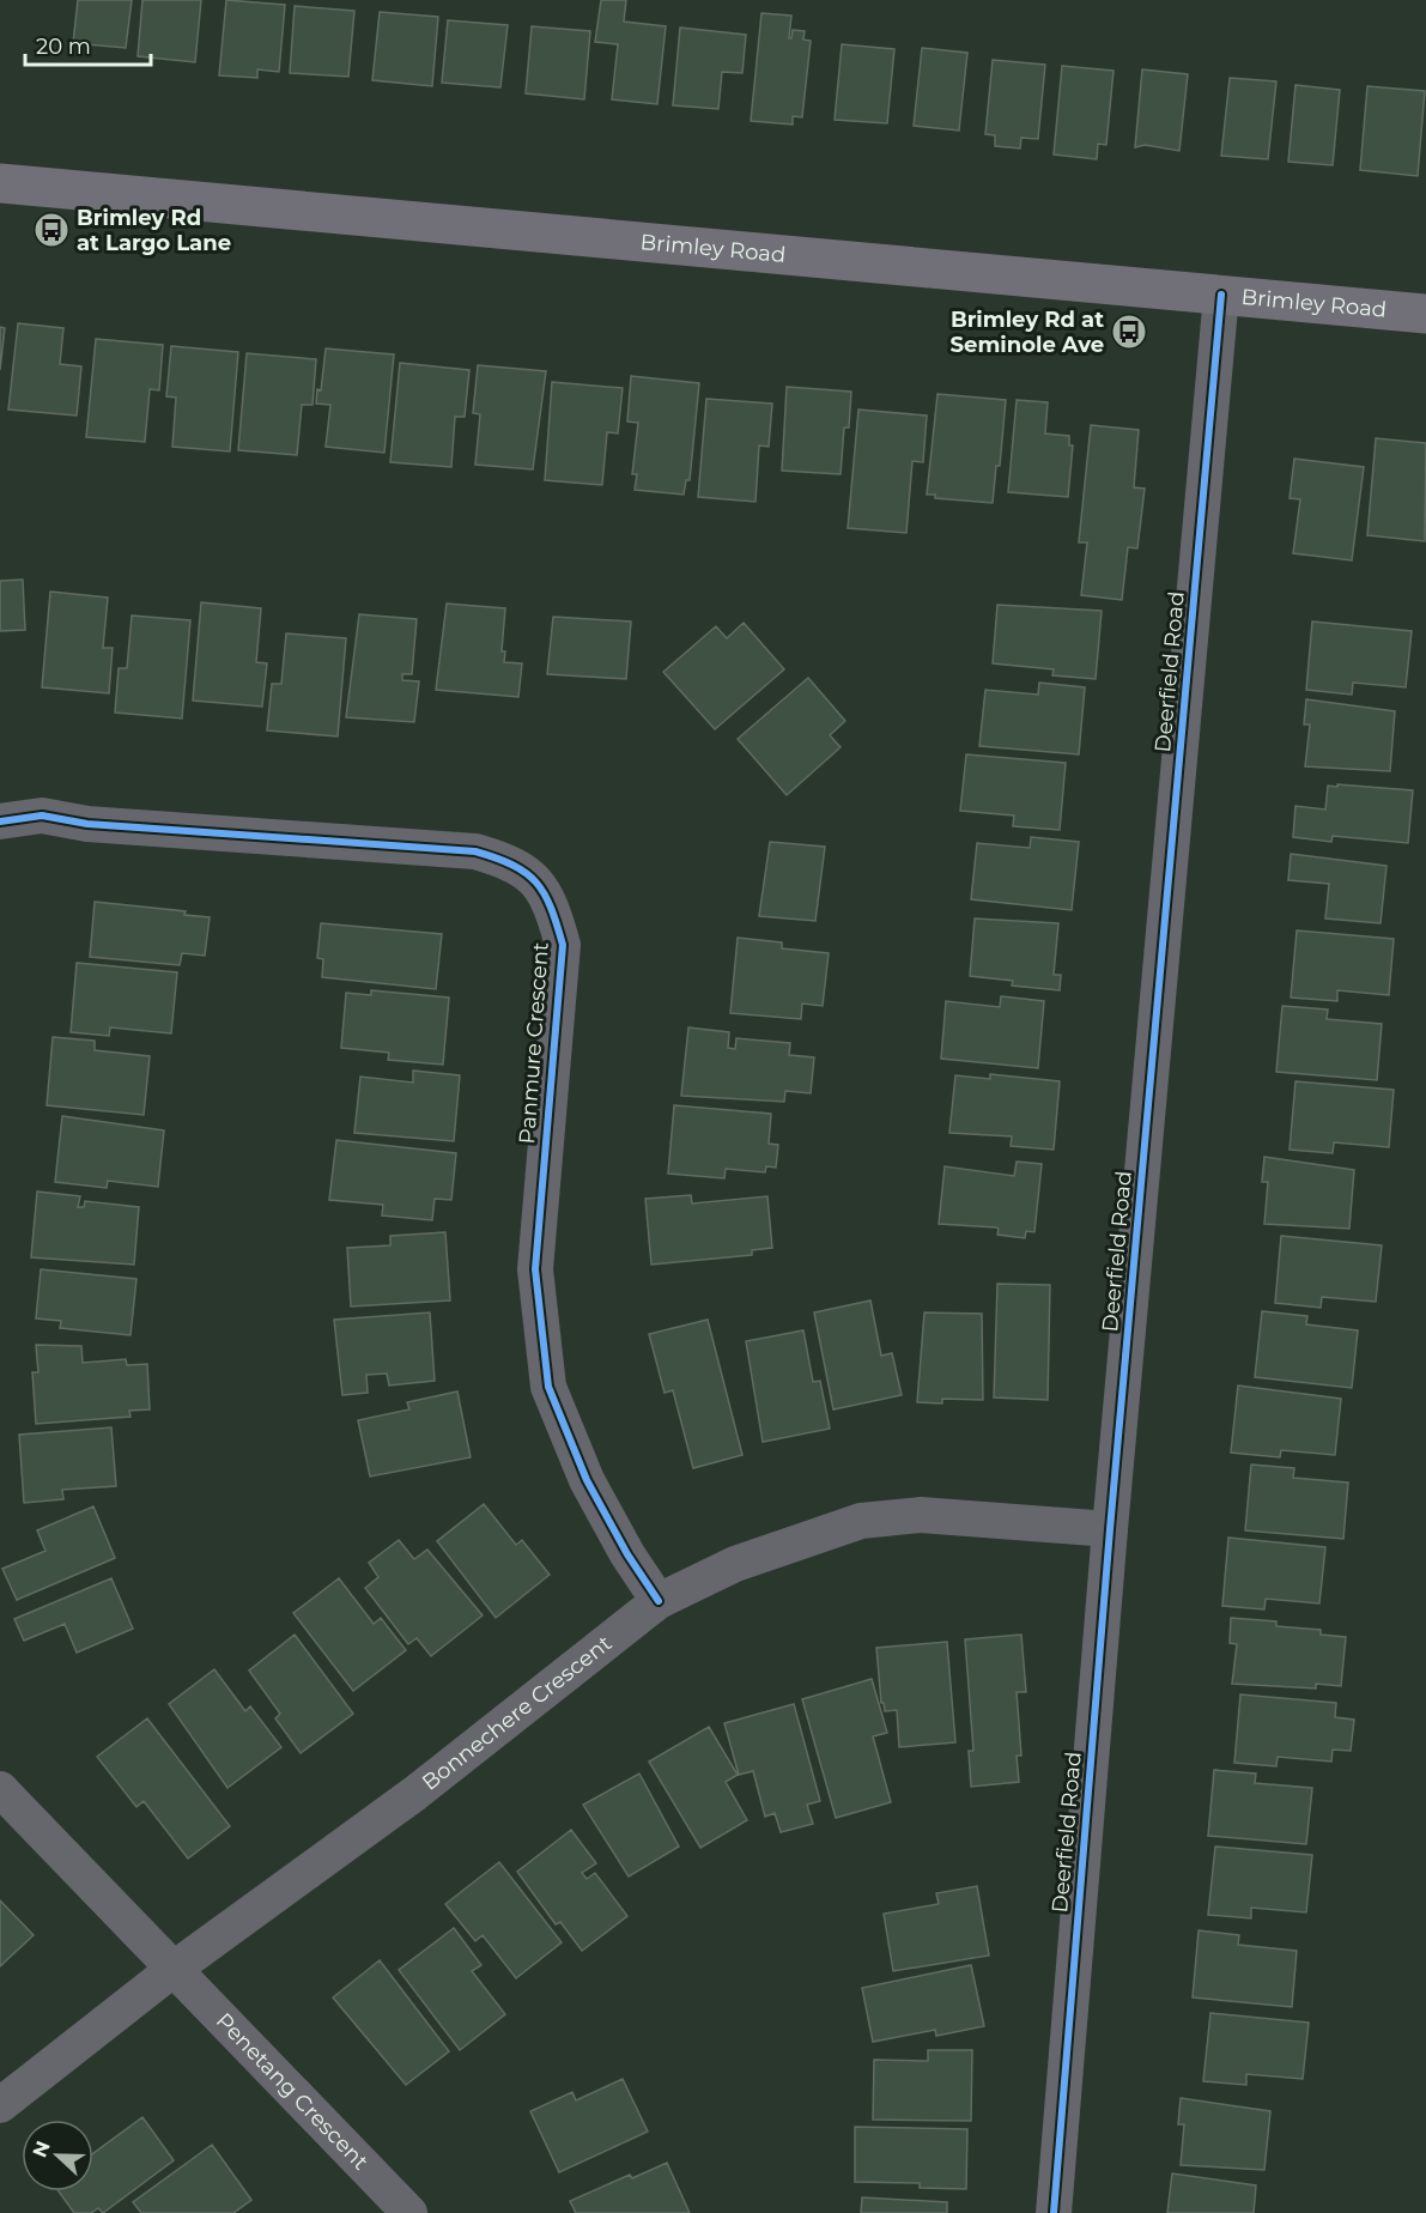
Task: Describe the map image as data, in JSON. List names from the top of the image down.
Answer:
{
  "streets": {
    "main road": ["Brimley Road"],
    "street": [
      "Deerfield Road",
      "Panmure Crescent",
      "Bonnechere Crescent",
      "Penetang Crescent"
    ]
  },
  "crossings": [
    ["Brimley Road", "Deerfield Road"],
    ["Deerfield Road", "Bonnechere Crescent"],
    ["Panmure Crescent", "Bonnechere Crescent"],
    ["Bonnechere Crescent", "Penetang Crescent"]
  ],
  "places": {
    "bus stop": ["Brimley Rd at Largo Lane", "Brimley Rd at Seminole Ave"]
  },
  "scale_bar": "20 m",
  "north": "left"
}
